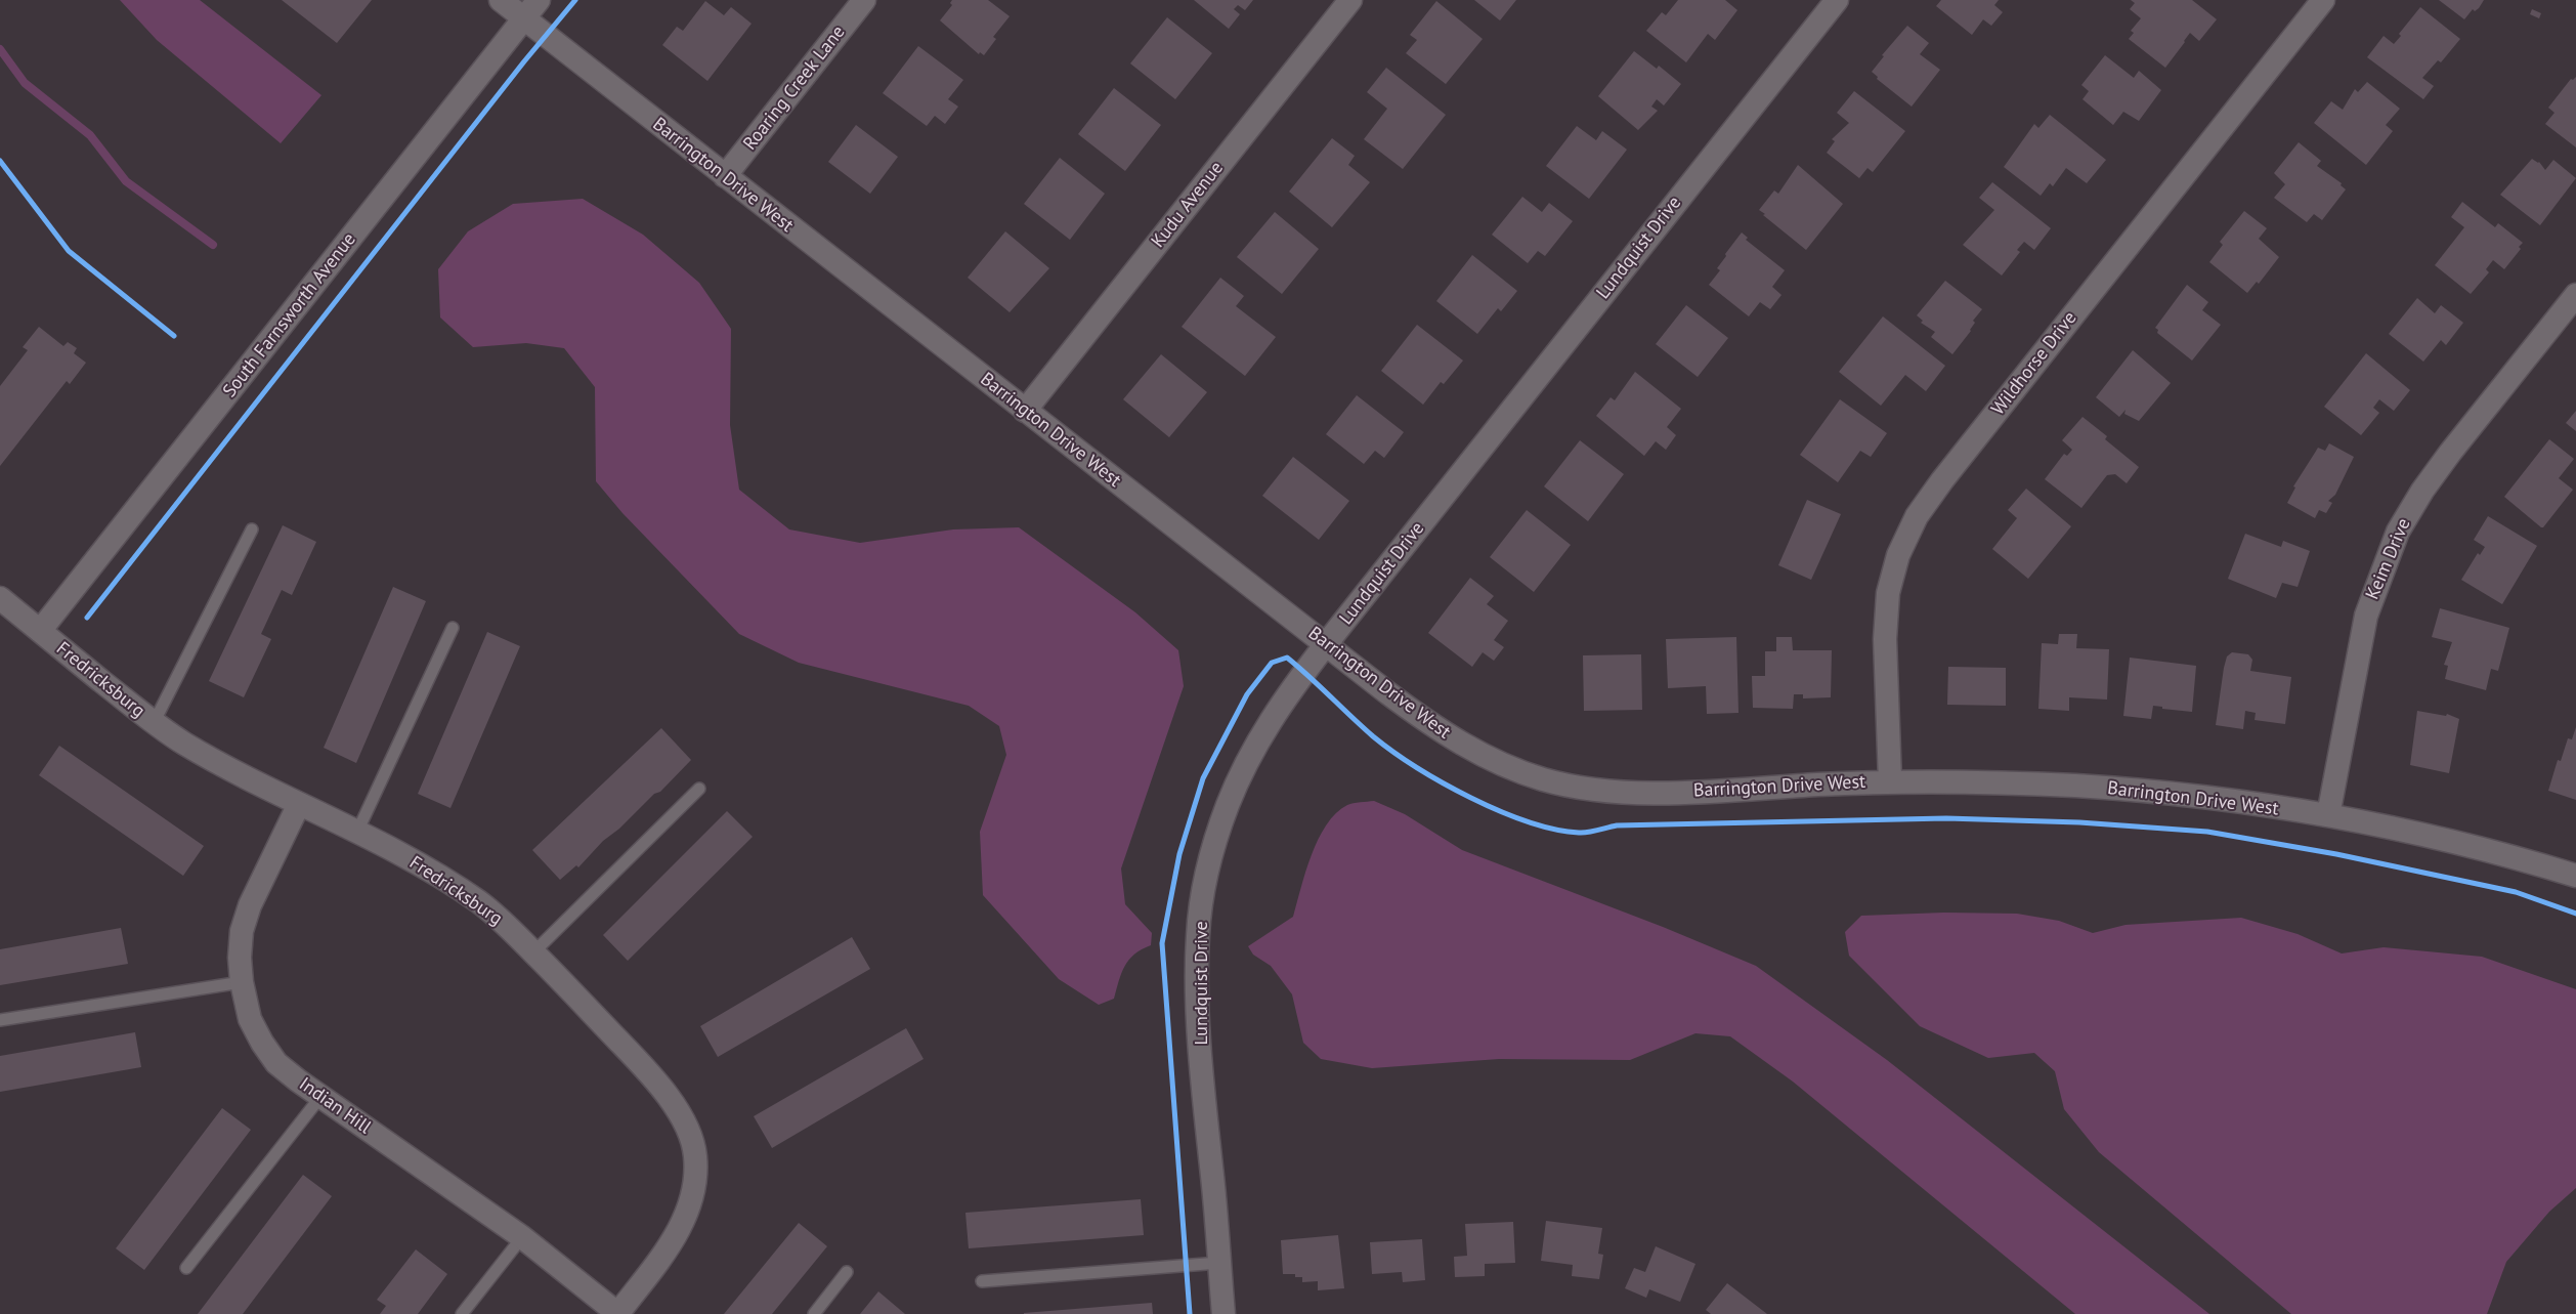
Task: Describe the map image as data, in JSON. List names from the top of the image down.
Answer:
{
  "streets": {
    "street": [
      "Roaring Creek Lane",
      "Barrington Drive West",
      "Kudu Avenue",
      "Lundquist Drive",
      "South Farnsworth Avenue",
      "Wildhorse Drive",
      "Keim Drive",
      "Fredricksburg",
      "Indian Hill"
    ]
  },
  "crossings": [
    ["Roaring Creek Lane", "Barrington Drive West"],
    ["Barrington Drive West", "Kudu Avenue"],
    ["Barrington Drive West", "Lundquist Drive"],
    ["Barrington Drive West", "South Farnsworth Avenue"],
    ["Barrington Drive West", "Wildhorse Drive"],
    ["Barrington Drive West", "Keim Drive"],
    ["South Farnsworth Avenue", "Fredricksburg"],
    ["Fredricksburg", "Indian Hill"]
  ]
}
